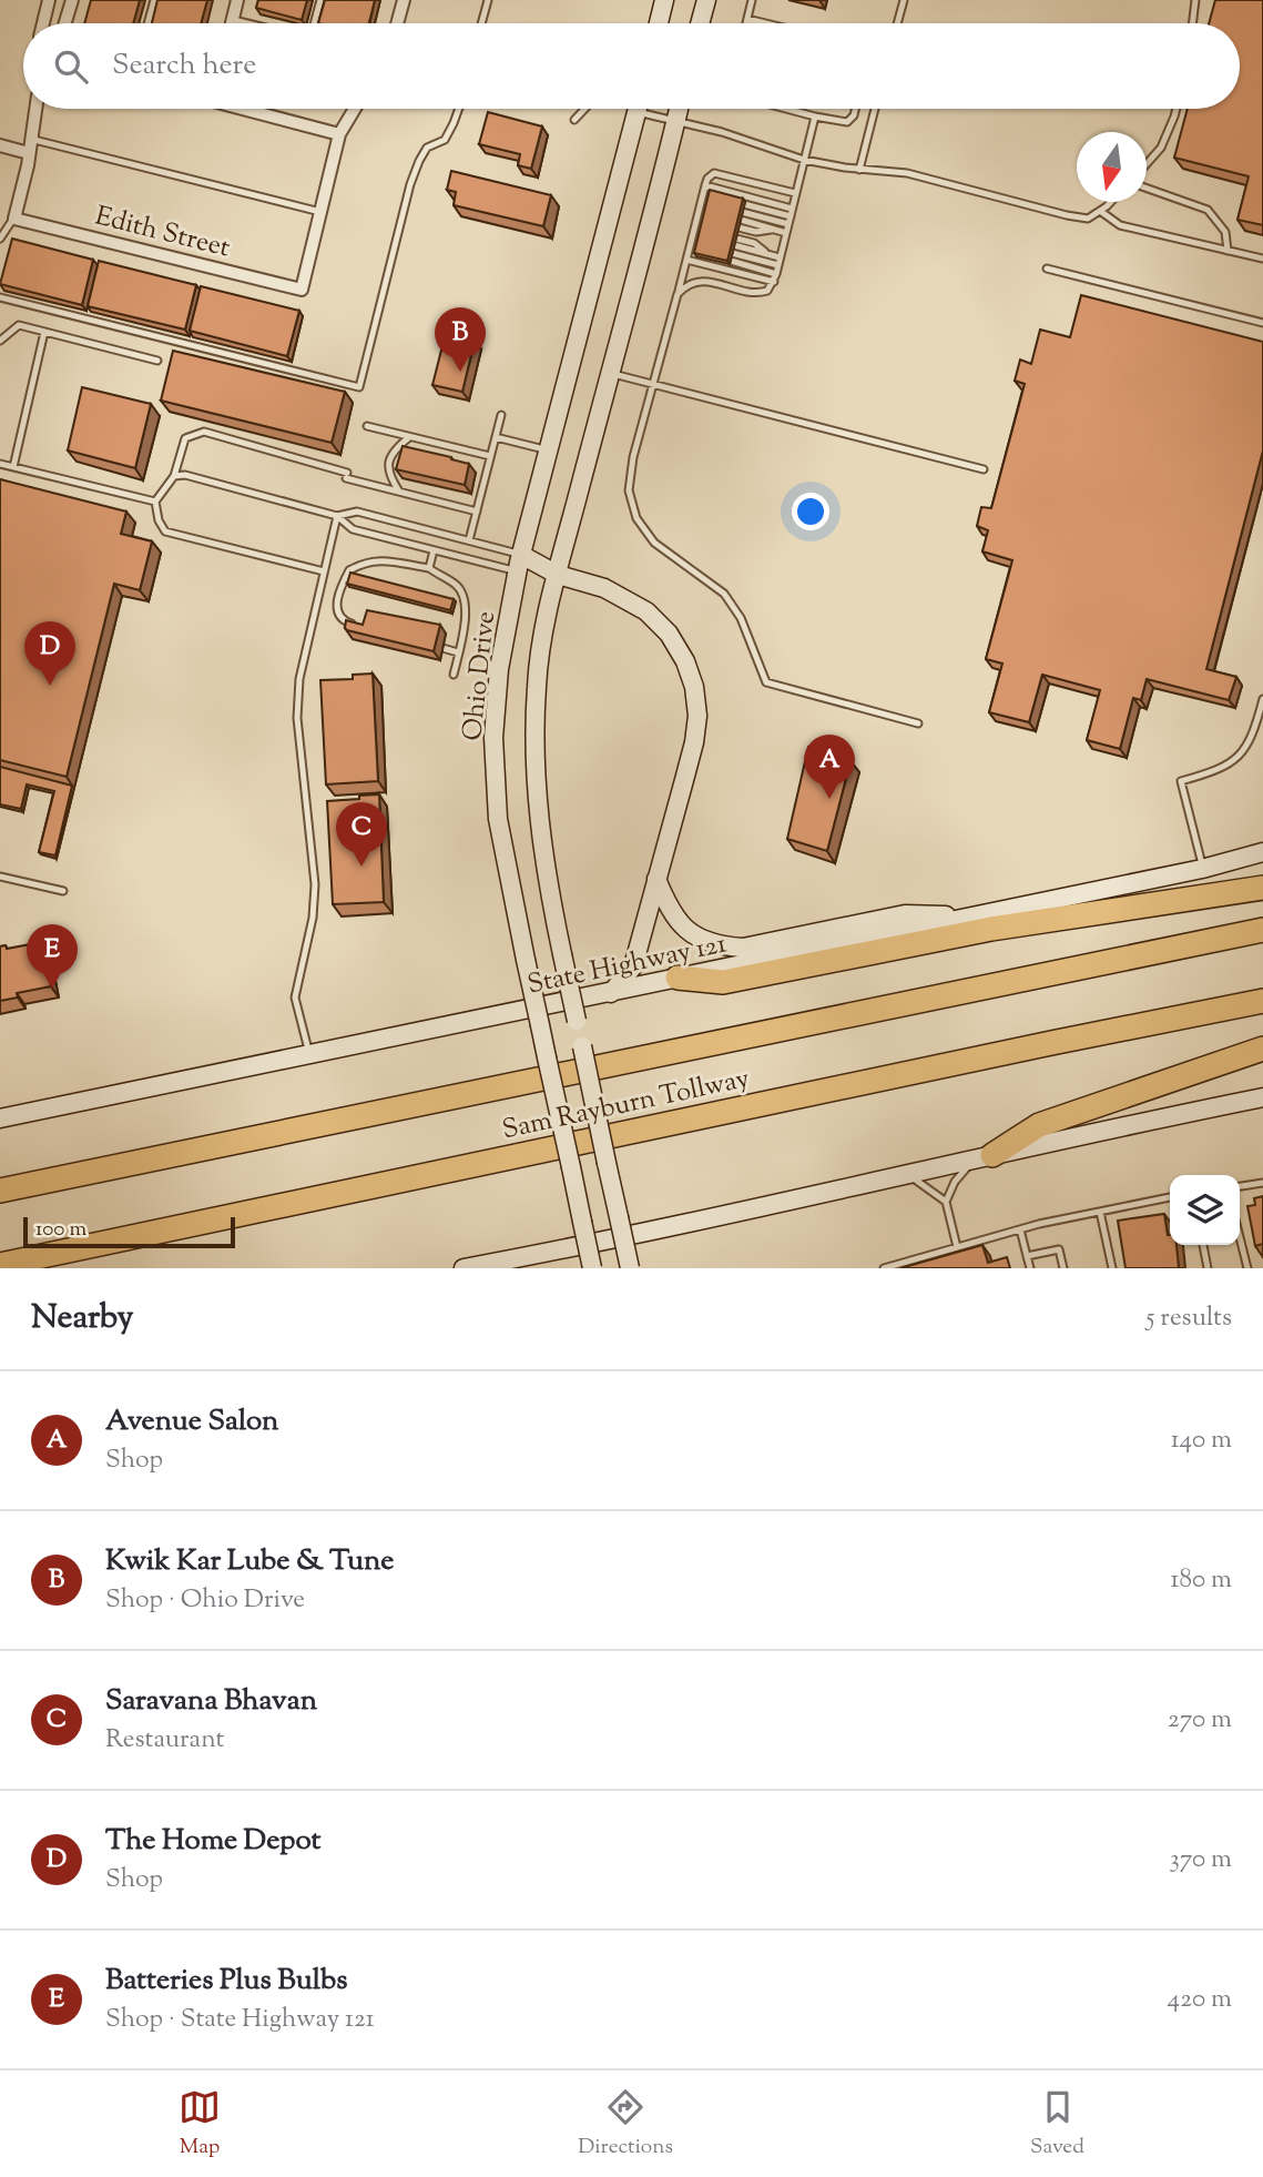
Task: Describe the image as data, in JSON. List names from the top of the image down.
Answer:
{
  "streets": {
    "highway": ["Sam Rayburn Tollway"],
    "main road": ["Ohio Drive", "State Highway 121"],
    "street": ["Edith Street"]
  },
  "scale_bar": "100 m",
  "north": "bottom",
  "page": {
    "search": "Search here",
    "pins": [
      "B",
      "D",
      "A",
      "C",
      "E"
    ],
    "scale": "100 m",
    "heading": ["Nearby", "5 results"],
    "list": [
      {
        "mark": "A",
        "name": "Avenue Salon",
        "note": "Shop",
        "value": "140 m"
      },
      {
        "mark": "B",
        "name": "Kwik Kar Lube & Tune",
        "note": "Shop · Ohio Drive",
        "value": "180 m"
      },
      {
        "mark": "C",
        "name": "Saravana Bhavan",
        "note": "Restaurant",
        "value": "270 m"
      },
      {
        "mark": "D",
        "name": "The Home Depot",
        "note": "Shop",
        "value": "370 m"
      },
      {
        "mark": "E",
        "name": "Batteries Plus Bulbs",
        "note": "Shop · State Highway 121",
        "value": "420 m"
      }
    ],
    "nav": ["Map", "Directions", "Saved"]
  }
}
